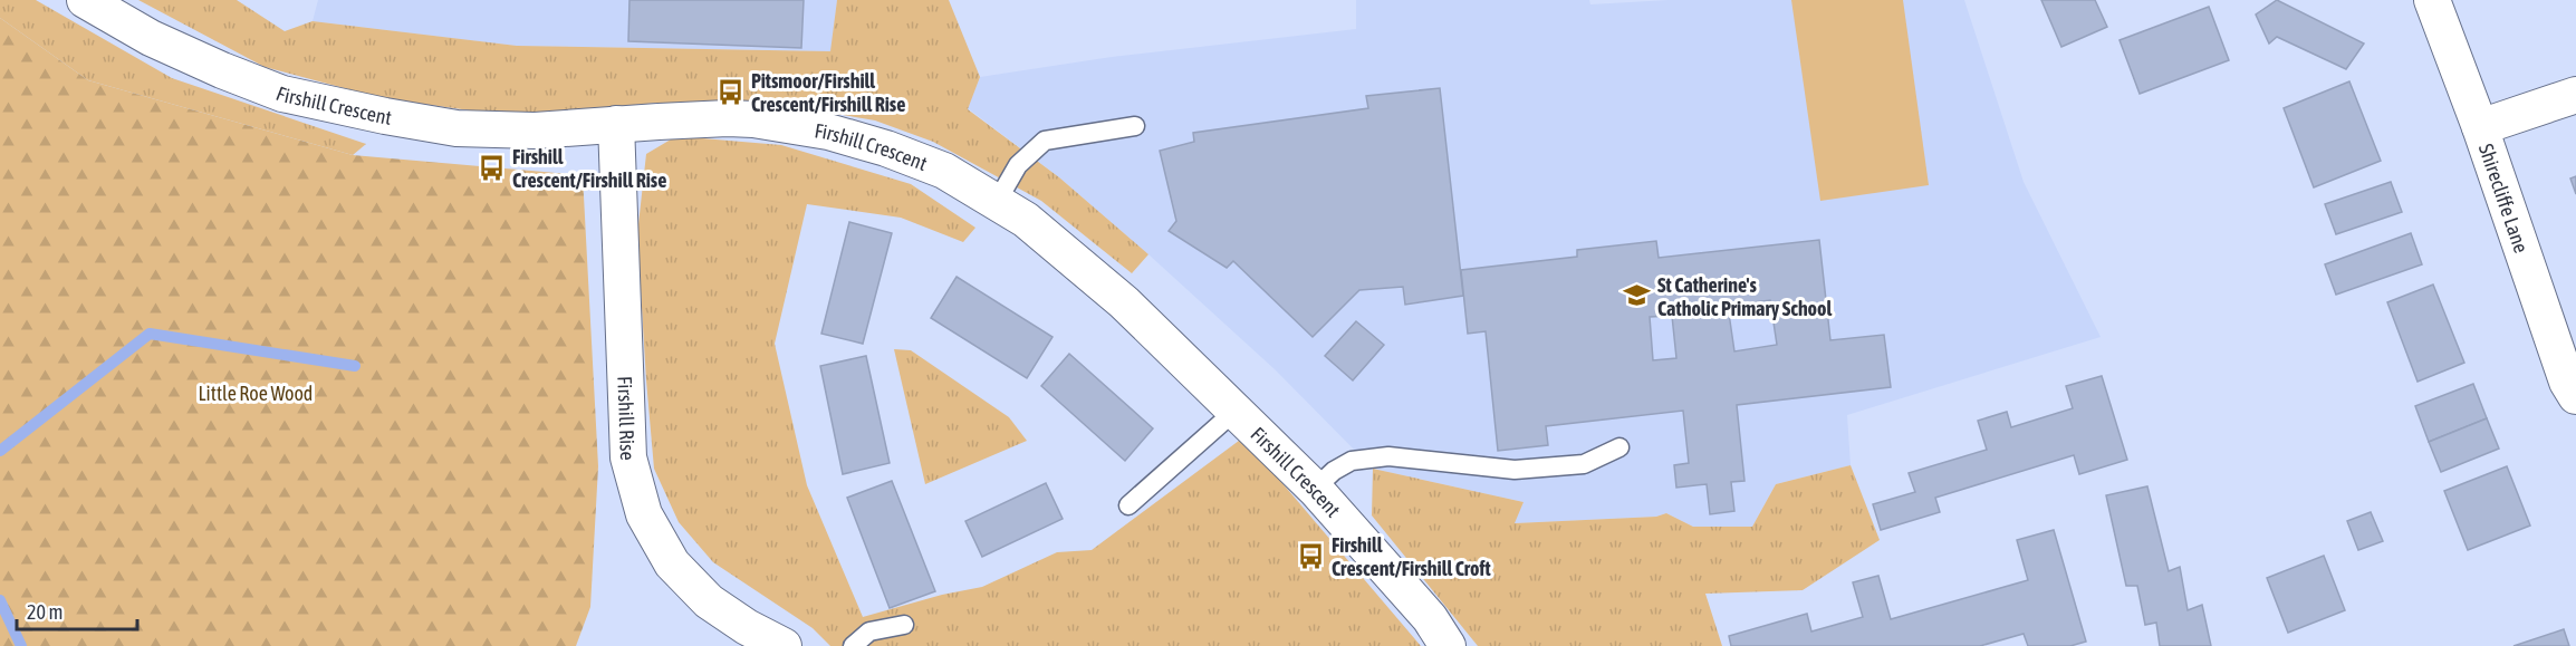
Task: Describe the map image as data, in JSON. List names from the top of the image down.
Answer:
{
  "streets": {
    "street": ["Firshill Crescent", "Shirecliffe Lane", "Firshill Rise"]
  },
  "crossings": [
    ["Firshill Crescent", "Firshill Rise"]
  ],
  "parks": ["Little Roe Wood"],
  "places": {
    "bus stop": ["Pitsmoor/Firshill Crescent/Firshill Rise", "Firshill Crescent/Firshill Rise", "Firshill Crescent/Firshill Croft"],
    "school or university": ["St Catherine's Catholic Primary School"]
  },
  "scale_bar": "20 m"
}
